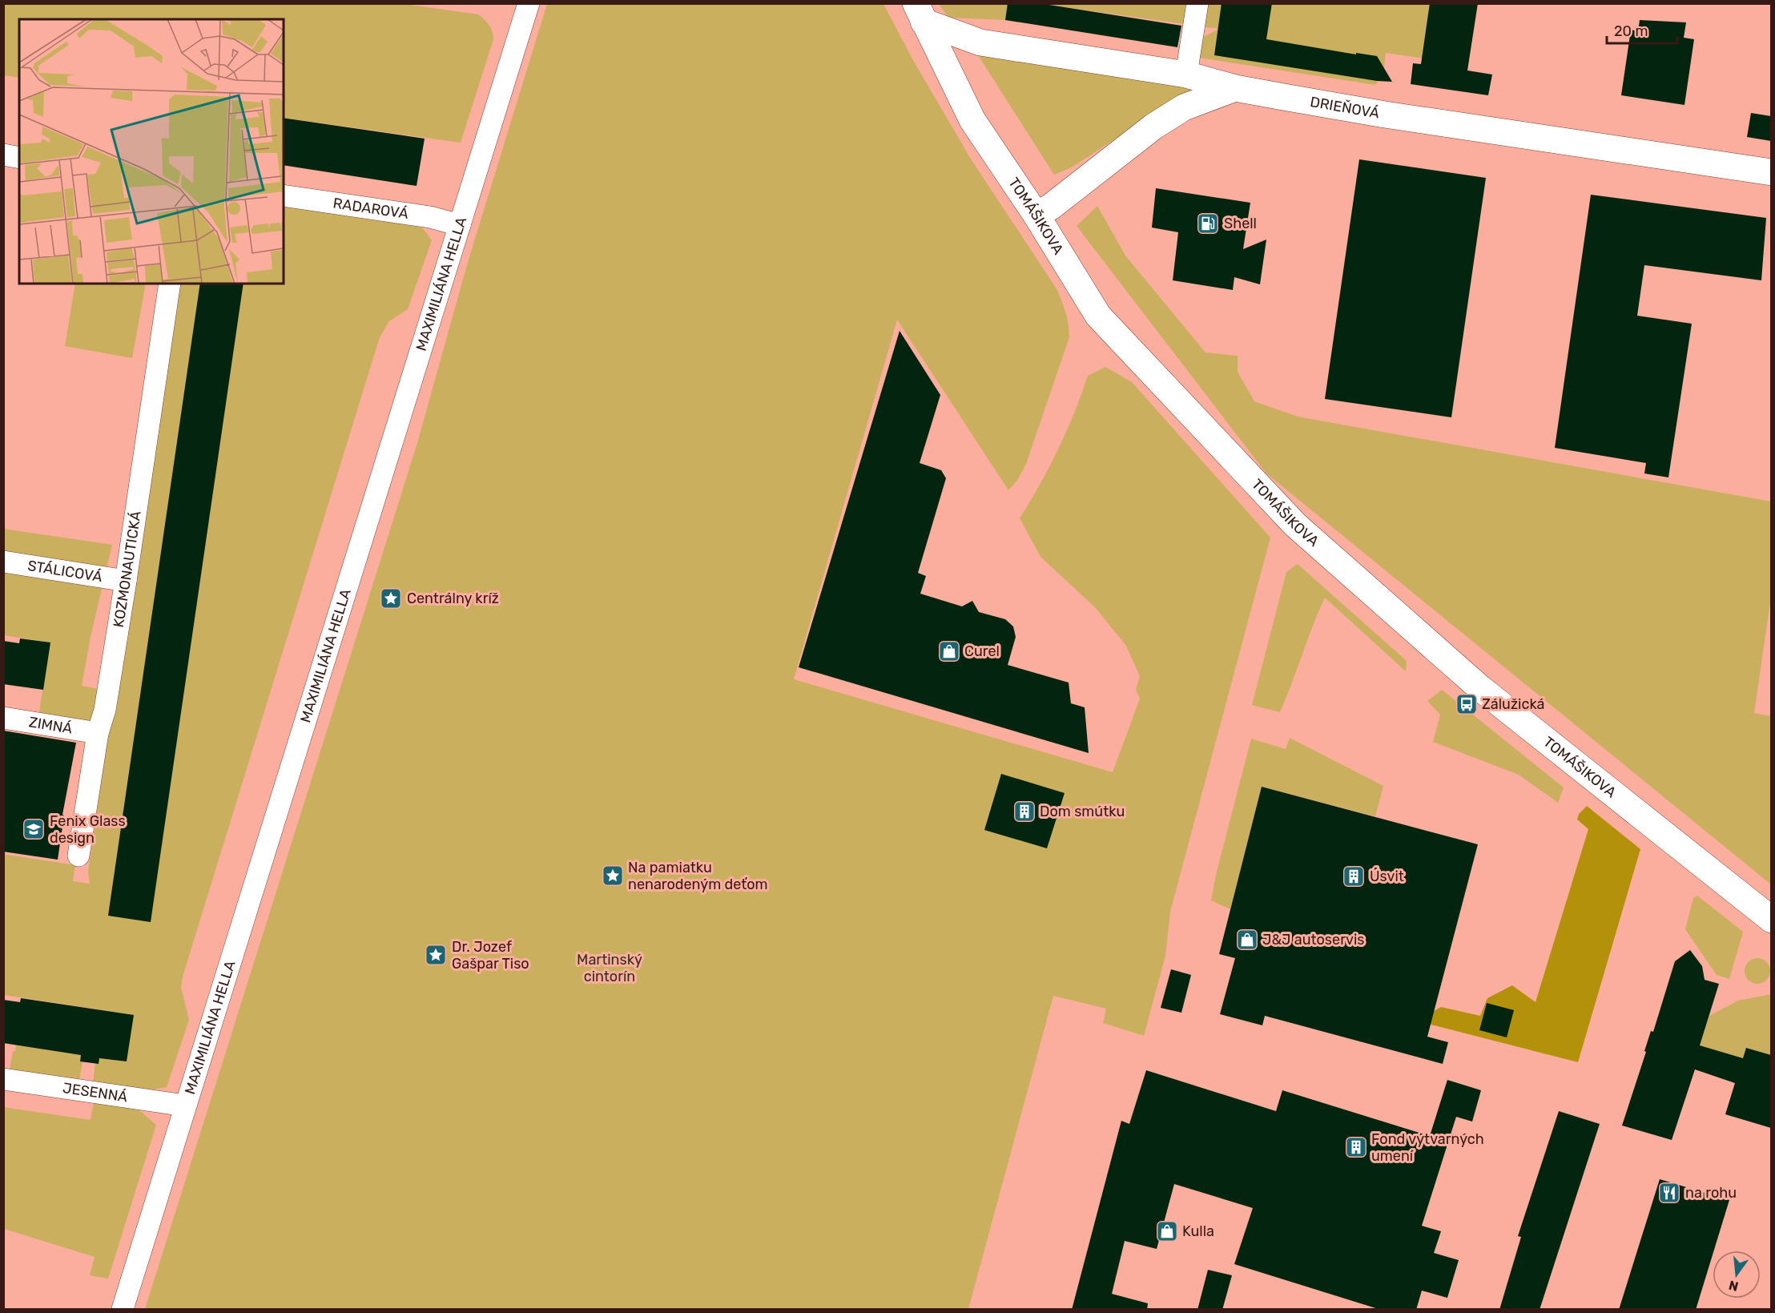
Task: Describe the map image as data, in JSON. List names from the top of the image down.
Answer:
{
  "streets": {
    "main road": ["DRIEŇOVÁ", "TOMÁŠIKOVA"],
    "street": [
      "RADAROVÁ",
      "MAXIMILIÁNA HELLA",
      "KOZMONAUTICKÁ",
      "STÁLICOVÁ",
      "ZIMNÁ",
      "JESENNÁ"
    ]
  },
  "crossings": [
    ["DRIEŇOVÁ", "TOMÁŠIKOVA"],
    ["RADAROVÁ", "MAXIMILIÁNA HELLA"],
    ["MAXIMILIÁNA HELLA", "JESENNÁ"],
    ["KOZMONAUTICKÁ", "STÁLICOVÁ"],
    ["KOZMONAUTICKÁ", "ZIMNÁ"]
  ],
  "parks": ["Martinský cintorín"],
  "places": {
    "fuel station": ["Shell"],
    "place": ["Centrálny kríž", "Na pamiatku nenarodeným deťom", "Dr. Jozef Gašpar Tiso"],
    "shop": ["Curel", "J&J autoservis", "Kulla"],
    "bus stop": ["Zálužická"],
    "building": ["Dom smútku", "Úsvit", "Fond výtvarných umení"],
    "school or university": ["Fenix Glass design"],
    "restaurant": ["na rohu"]
  },
  "scale_bar": "20 m",
  "north": "bottom"
}
